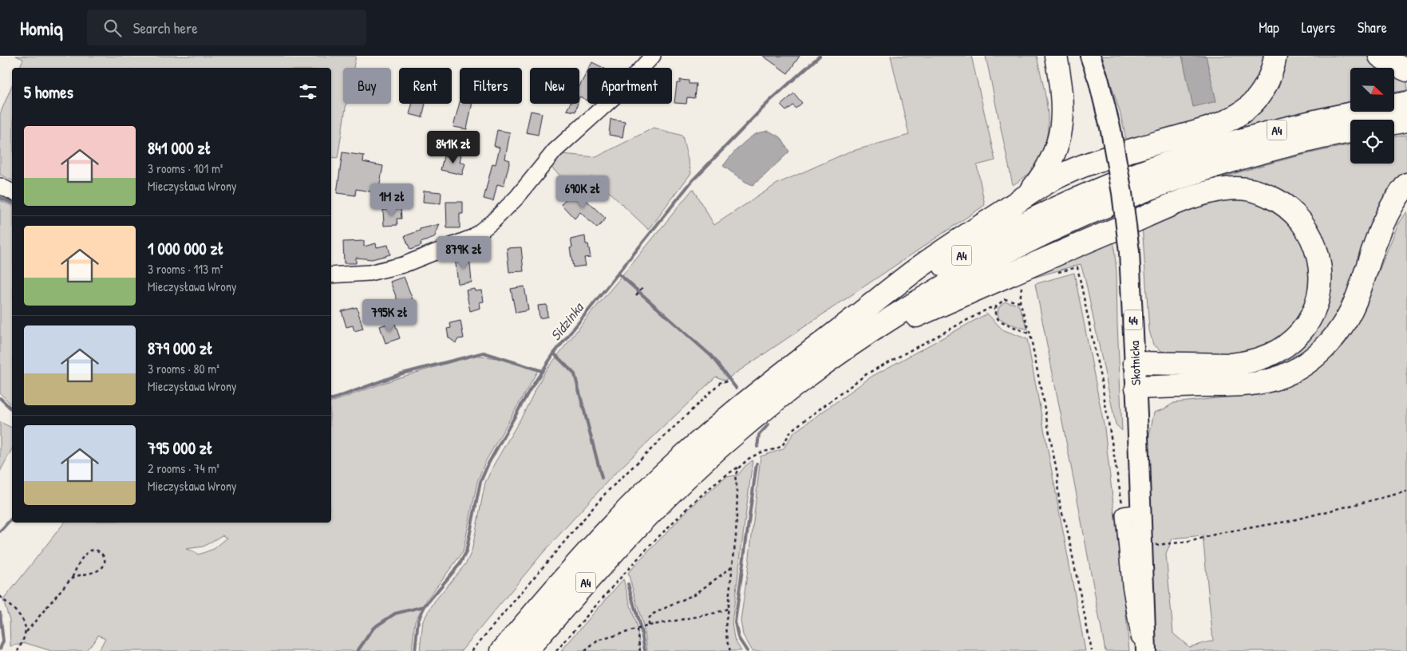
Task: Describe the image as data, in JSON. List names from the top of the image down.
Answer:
{
  "streets": {
    "highway": ["A4"],
    "main road": ["44", "Skotnicka"]
  },
  "water": ["Sidzinka"],
  "north": "bottom right",
  "page": {
    "header": "Homiq",
    "search": "Search here",
    "nav": ["Map", "Layers", "Share"],
    "chip": [
      "Buy",
      "Rent",
      "Filters",
      "New",
      "Apartment"
    ],
    "heading": "5 homes",
    "list": [
      {
        "name": "841 000 zł",
        "note": "3 rooms · 101 m² · Mieczysława Wrony"
      },
      {
        "name": "1 000 000 zł",
        "note": "3 rooms · 113 m² · Mieczysława Wrony"
      },
      {
        "name": "879 000 zł",
        "note": "3 rooms · 80 m² · Mieczysława Wrony"
      },
      {
        "name": "795 000 zł",
        "note": "2 rooms · 74 m² · Mieczysława Wrony"
      }
    ],
    "price": [
      "841K zł",
      "690K zł",
      "1M zł",
      "879K zł",
      "795K zł"
    ]
  }
}
